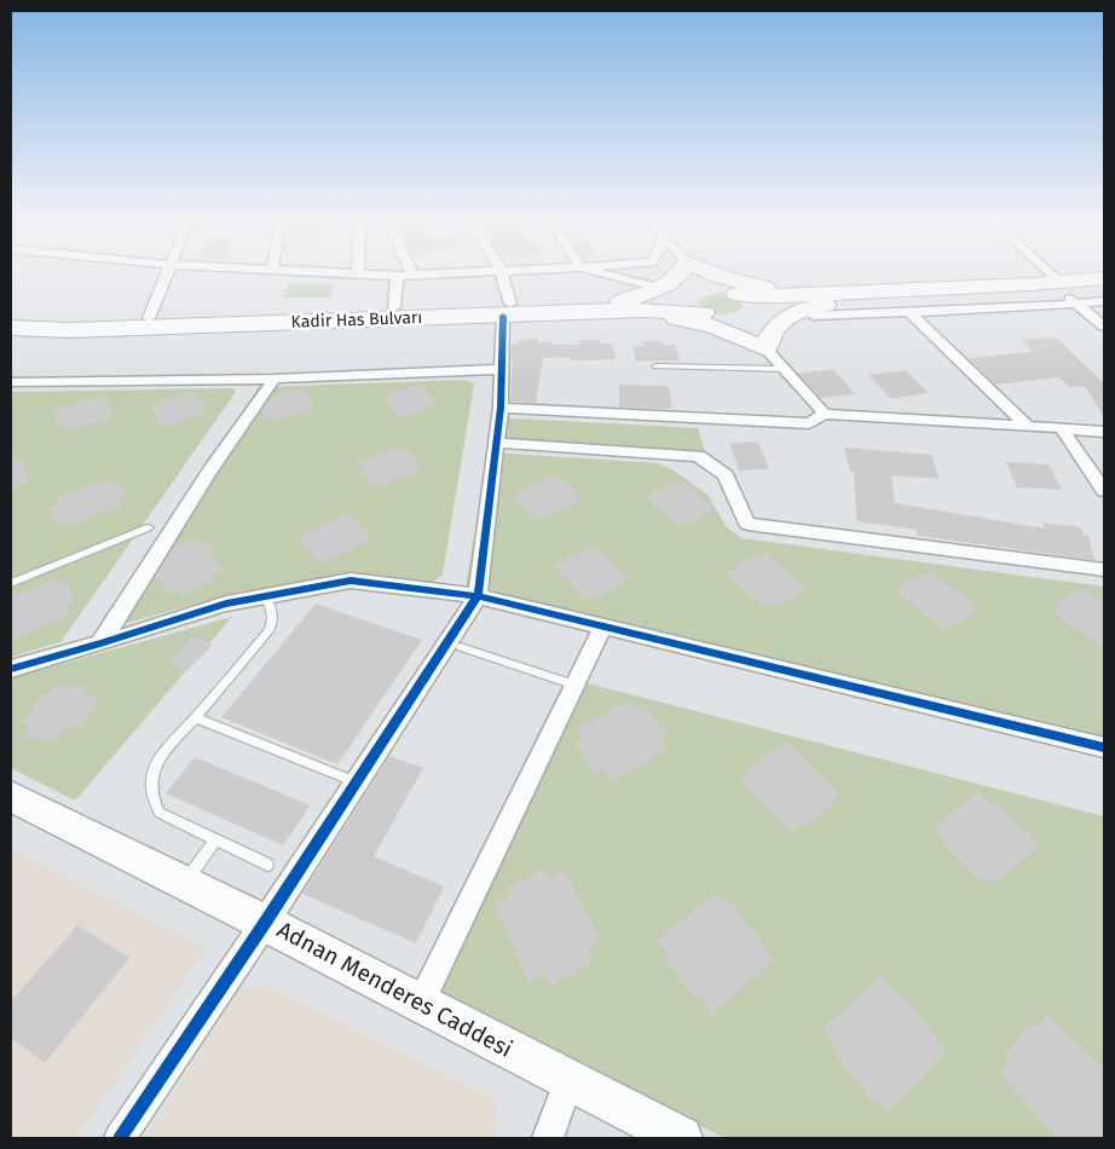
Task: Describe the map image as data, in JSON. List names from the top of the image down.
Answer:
{
  "streets": {
    "highway": ["Kadir Has Bulvarı"],
    "street": ["Adnan Menderes Caddesi"]
  }
}
